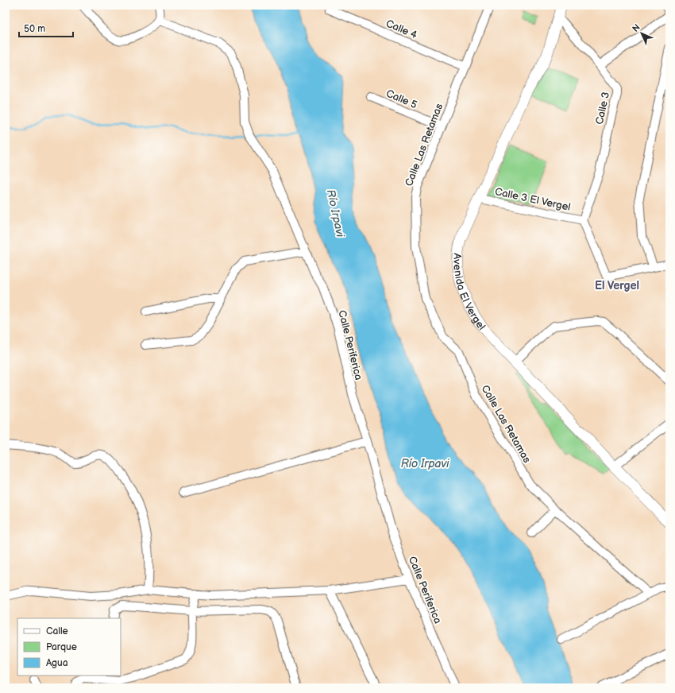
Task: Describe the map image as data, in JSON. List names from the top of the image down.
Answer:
{
  "streets": {
    "main road": ["Avenida El Vergel"],
    "street": [
      "Calle 4",
      "Calle 5",
      "Calle 3",
      "Calle Las Retamas",
      "Calle 3 El Vergel",
      "Calle Periferica"
    ]
  },
  "crossings": [
    ["Calle 4", "Calle Las Retamas"],
    ["Calle 5", "Calle Las Retamas"],
    ["Calle 3", "Calle 3 El Vergel"],
    ["Calle 3", "Avenida El Vergel"],
    ["Calle 3 El Vergel", "Avenida El Vergel"]
  ],
  "districts": ["El Vergel"],
  "water": ["Río Irpavi"],
  "legend": ["Calle", "Parque", "Agua"],
  "scale_bar": "50 m",
  "north": "top left"
}
